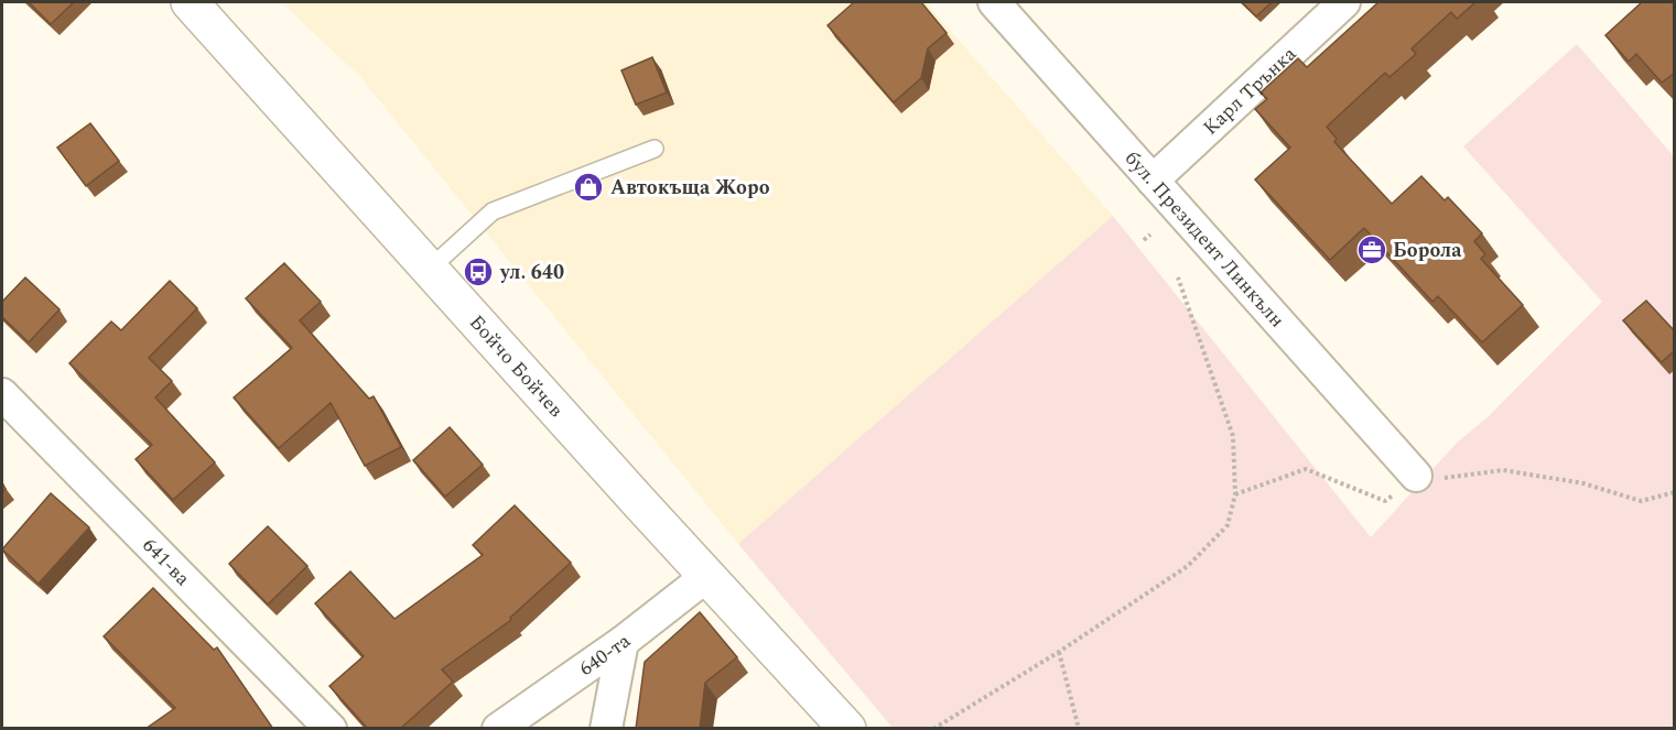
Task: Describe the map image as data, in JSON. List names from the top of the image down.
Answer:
{
  "streets": {
    "highway": ["Бойчо Бойчев"],
    "street": [
      "Карл Трънка",
      "бул. Президент Линкълн",
      "641-ва",
      "640-та"
    ]
  },
  "crossings": [
    ["Карл Трънка", "бул. Президент Линкълн"],
    ["Бойчо Бойчев", "640-та"]
  ],
  "places": {
    "shop": ["Автокъща Жоро"],
    "office": ["Борола"],
    "bus stop": ["ул. 640"]
  }
}
